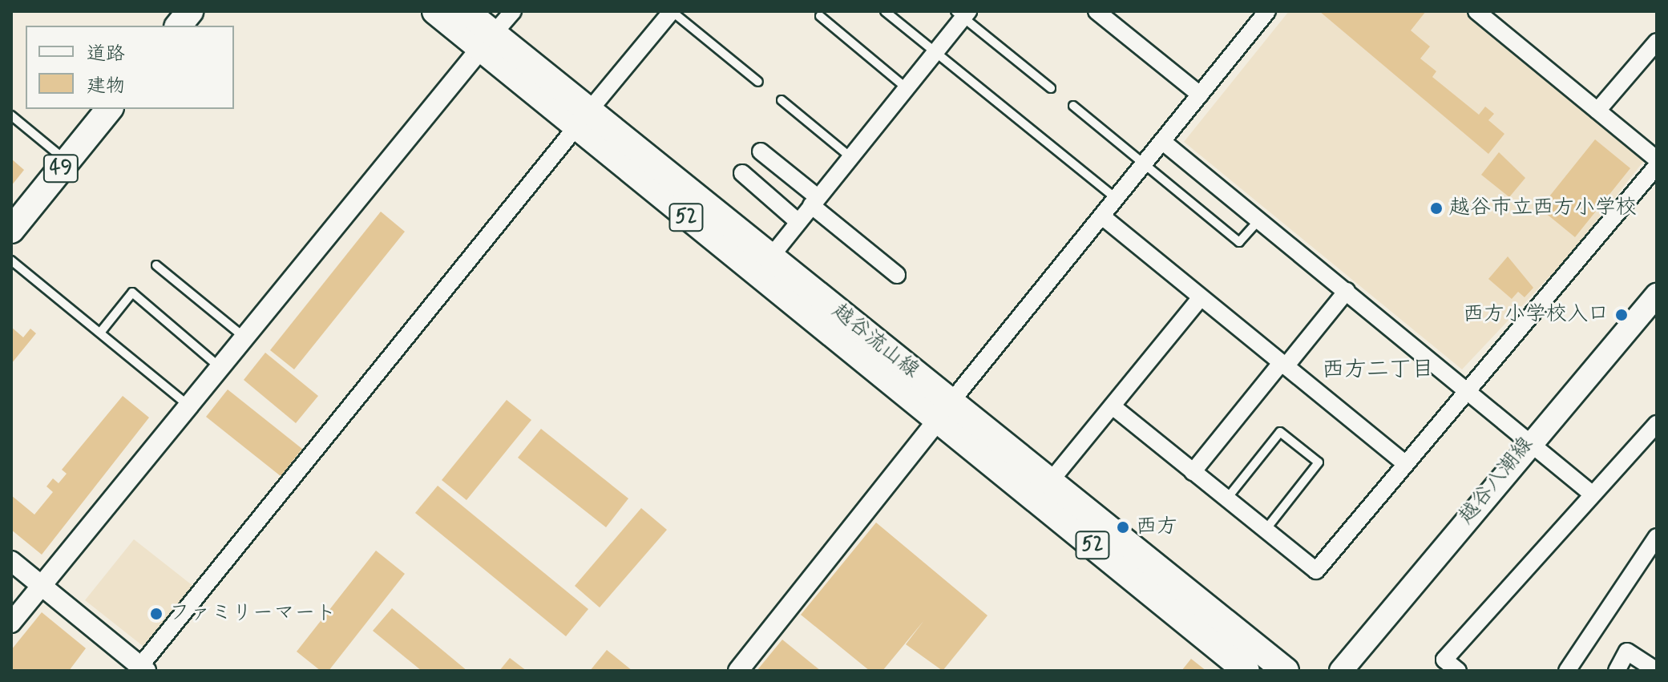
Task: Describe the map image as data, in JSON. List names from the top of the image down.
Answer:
{
  "streets": {
    "main road": [
      "49",
      "52",
      "越谷流山線",
      "越谷八潮線"
    ]
  },
  "districts": ["西方二丁目"],
  "places": [
    "越谷市立西方小学校",
    "西方小学校入口",
    "西方",
    "ファミリーマート"
  ],
  "legend": ["道路", "建物"]
}
